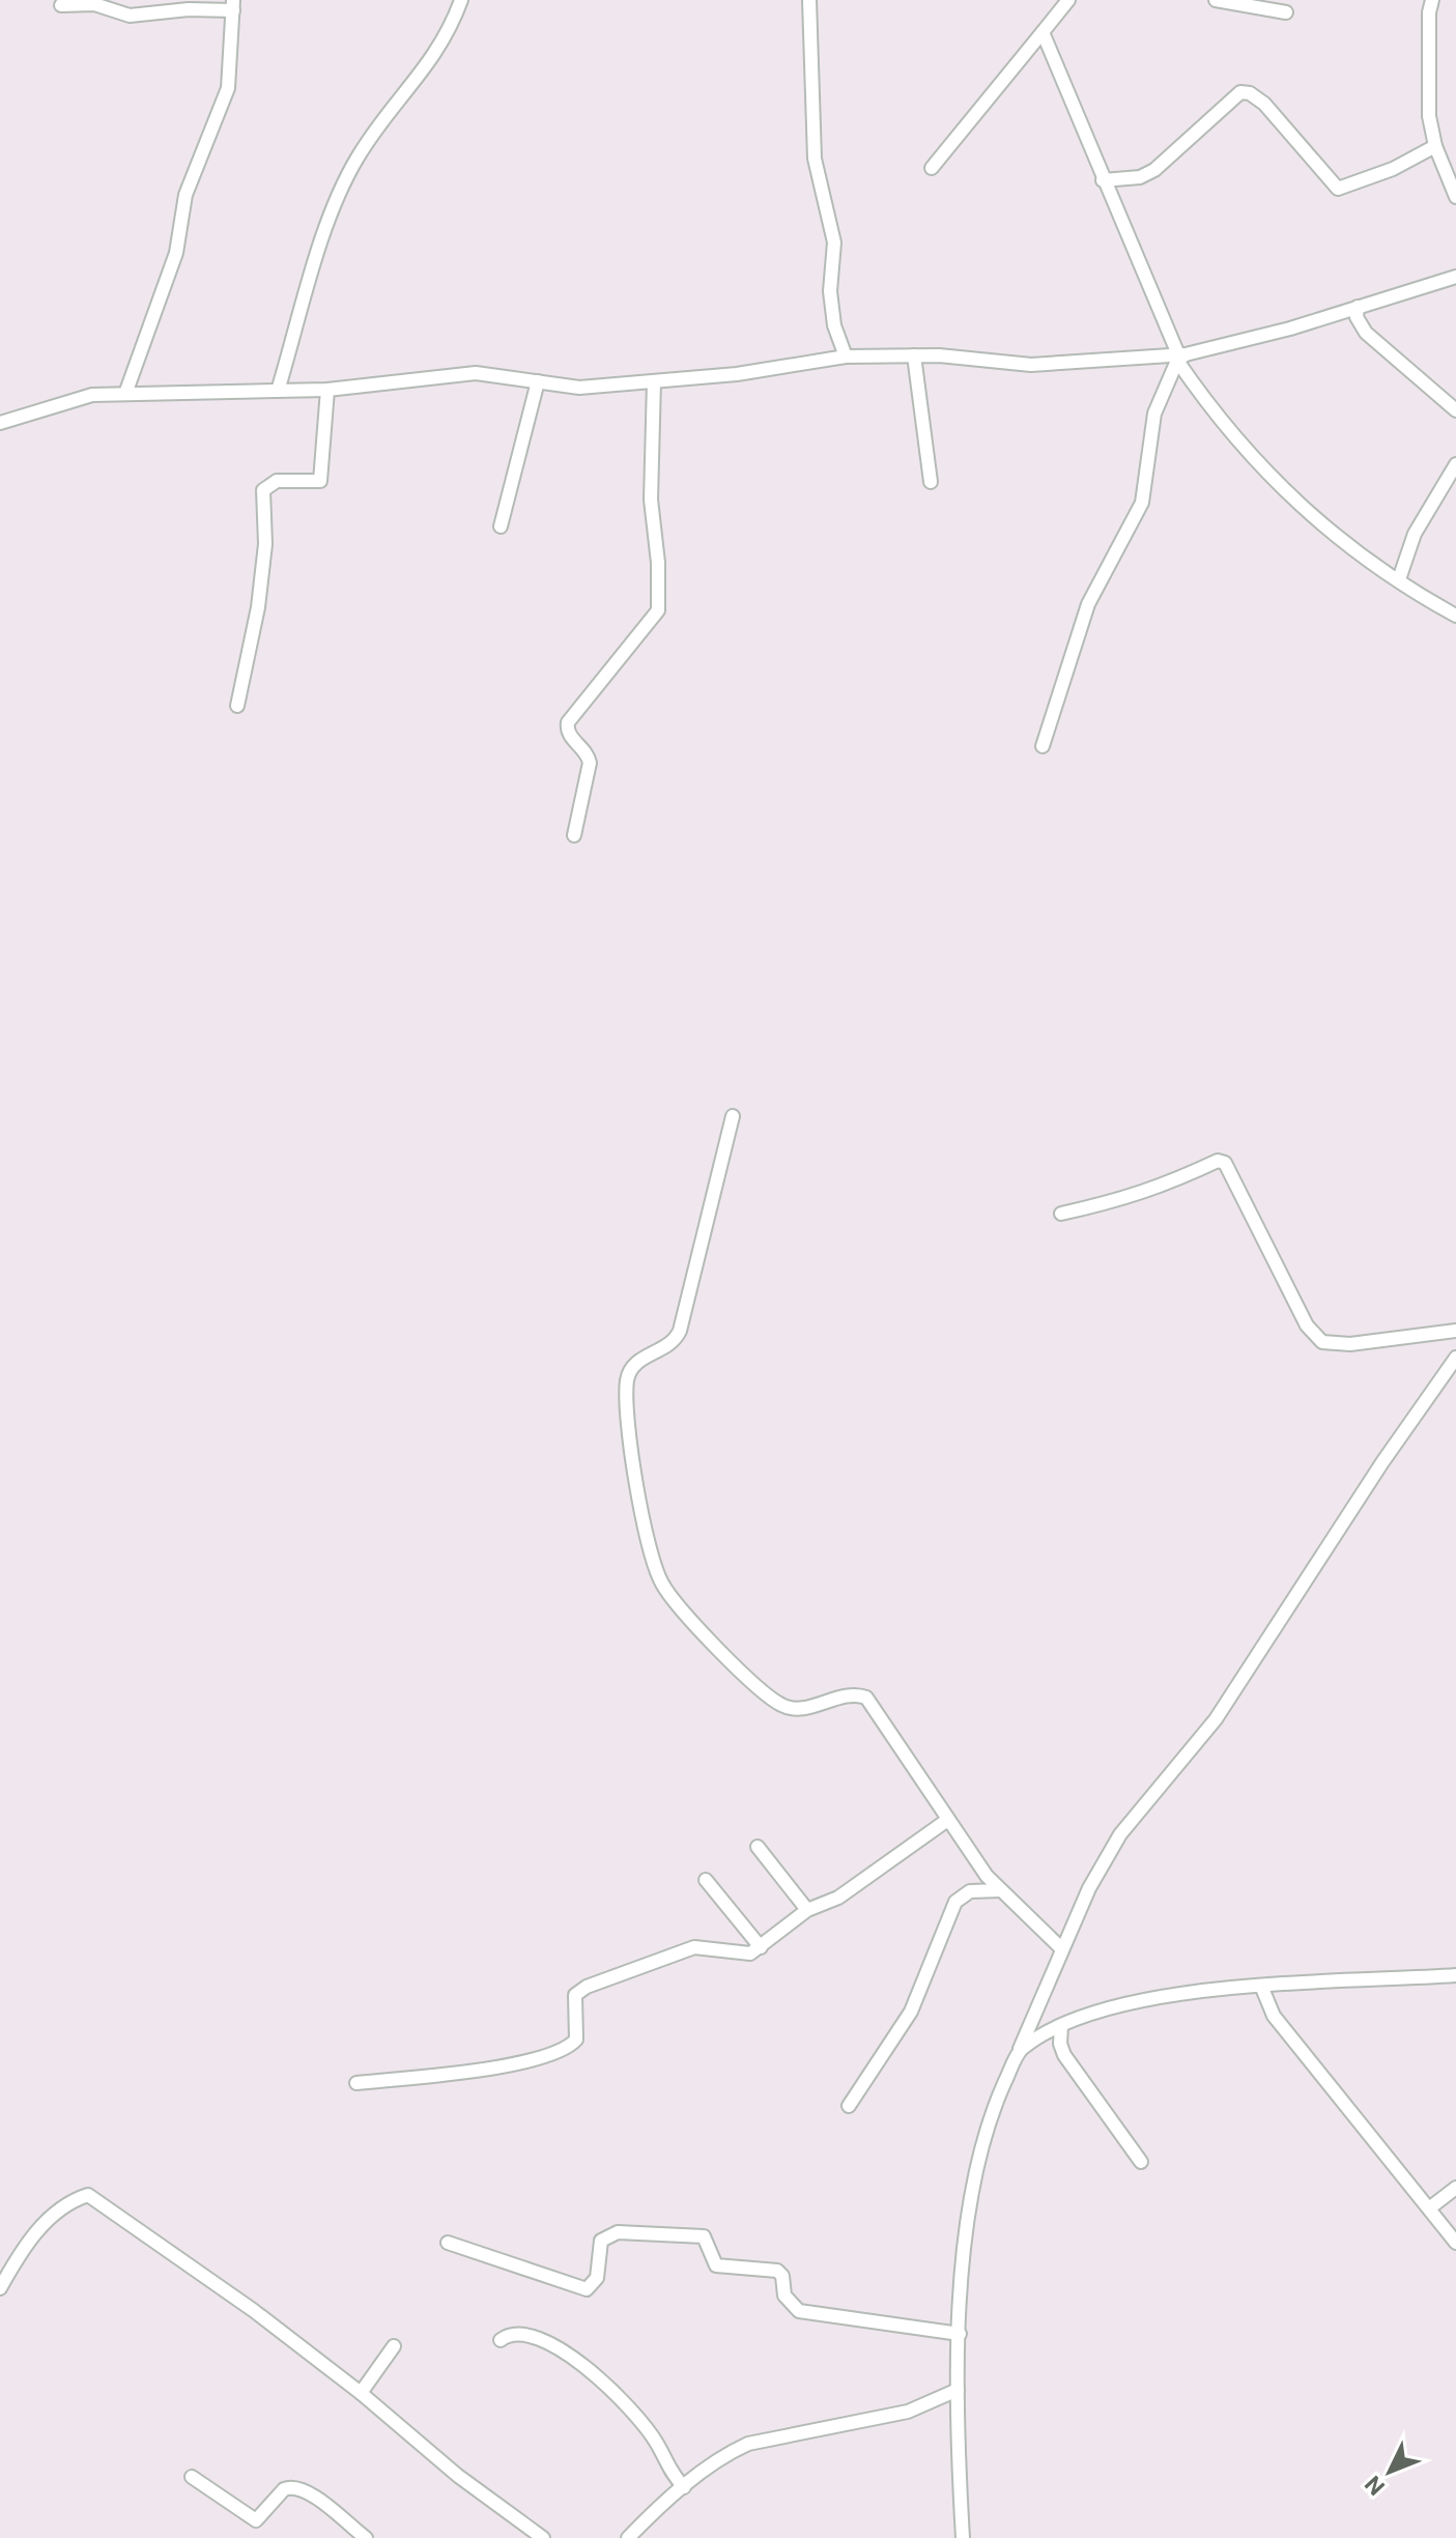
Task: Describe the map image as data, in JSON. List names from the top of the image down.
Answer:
{
  "north": "bottom left"
}
